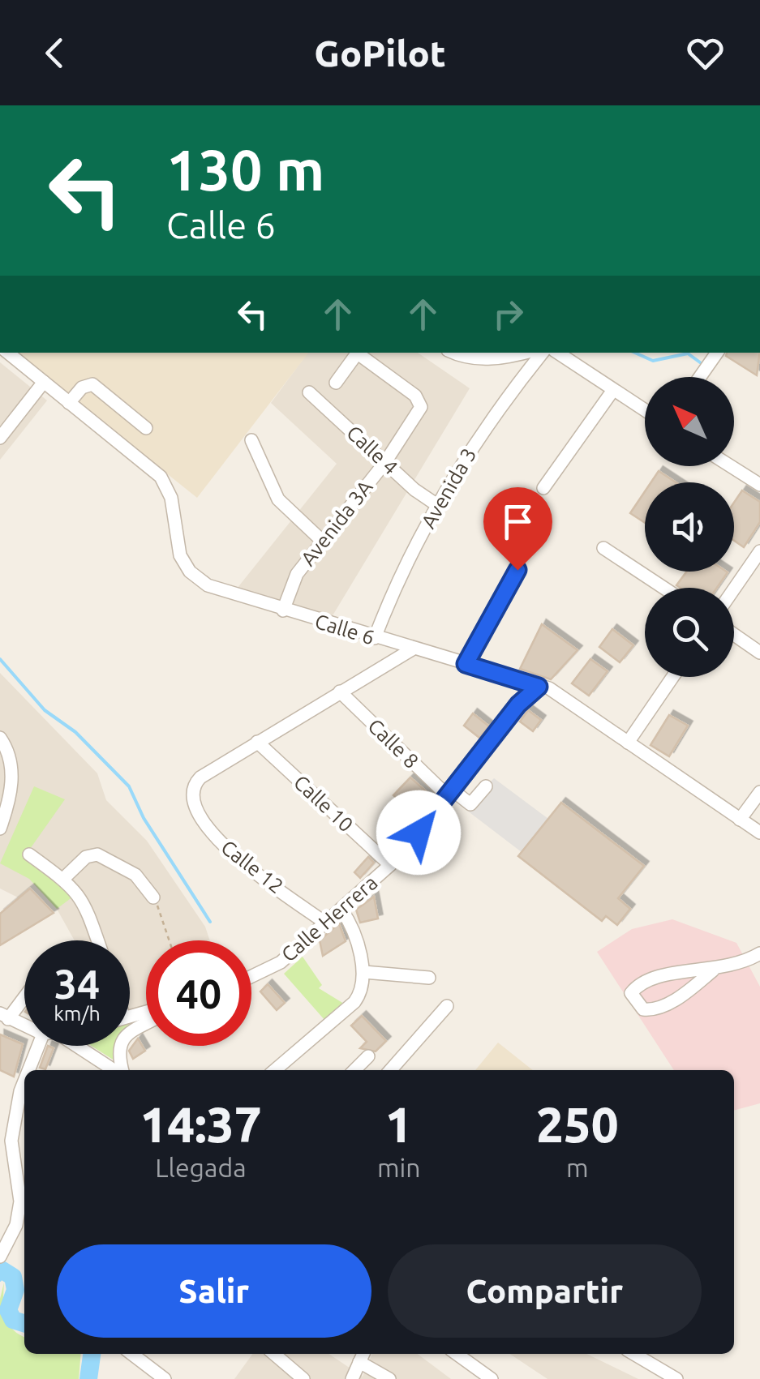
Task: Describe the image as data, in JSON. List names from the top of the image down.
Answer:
{
  "streets": {
    "street": [
      "Calle 4",
      "Avenida 3",
      "Avenida 3A",
      "Calle 6",
      "Calle 8",
      "Calle 10",
      "Calle 12",
      "Calle Herrera"
    ]
  },
  "crossings": [
    ["Calle 4", "Avenida 3"],
    ["Calle 4", "Avenida 3A"],
    ["Avenida 3", "Calle 6"],
    ["Avenida 3A", "Calle 6"],
    ["Calle 6", "Calle Herrera"],
    ["Calle 8", "Calle Herrera"],
    ["Calle 10", "Calle 12"],
    ["Calle 10", "Calle Herrera"],
    ["Calle 12", "Calle Herrera"]
  ],
  "north": "top left",
  "page": {
    "header": "GoPilot",
    "turn": ["130 m", "Calle 6"],
    "speed": "34 km/h",
    "limit": "40",
    "eta": [
      "14:37",
      "Llegada",
      "1",
      "min",
      "250",
      "m"
    ],
    "buttons": ["Salir", "Compartir"]
  }
}
